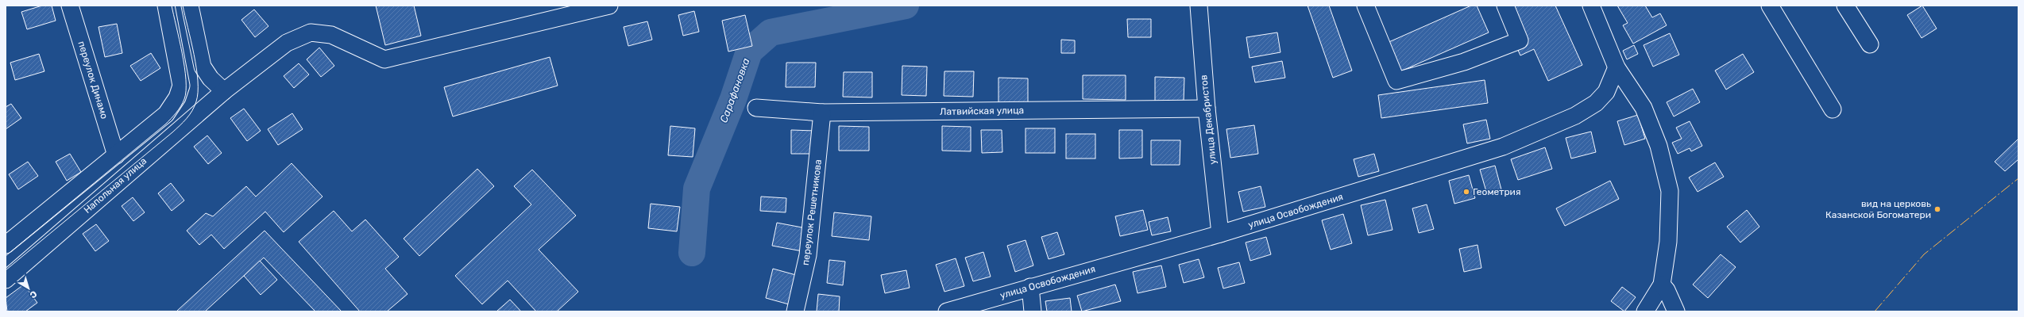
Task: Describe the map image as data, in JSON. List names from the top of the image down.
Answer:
{
  "streets": {
    "street": [
      "переулок Динамо",
      "Латвийская улица",
      "улица Декабристов",
      "Напольная улица",
      "улица Освобождения",
      "переулок Решетникова"
    ]
  },
  "crossings": [
    ["Латвийская улица", "улица Декабристов"],
    ["Латвийская улица", "переулок Решетникова"],
    ["улица Декабристов", "улица Освобождения"]
  ],
  "water": ["Сарафановка"],
  "places": ["Геометрия", "вид на церковь Казанской Богоматери"],
  "north": "bottom right"
}
